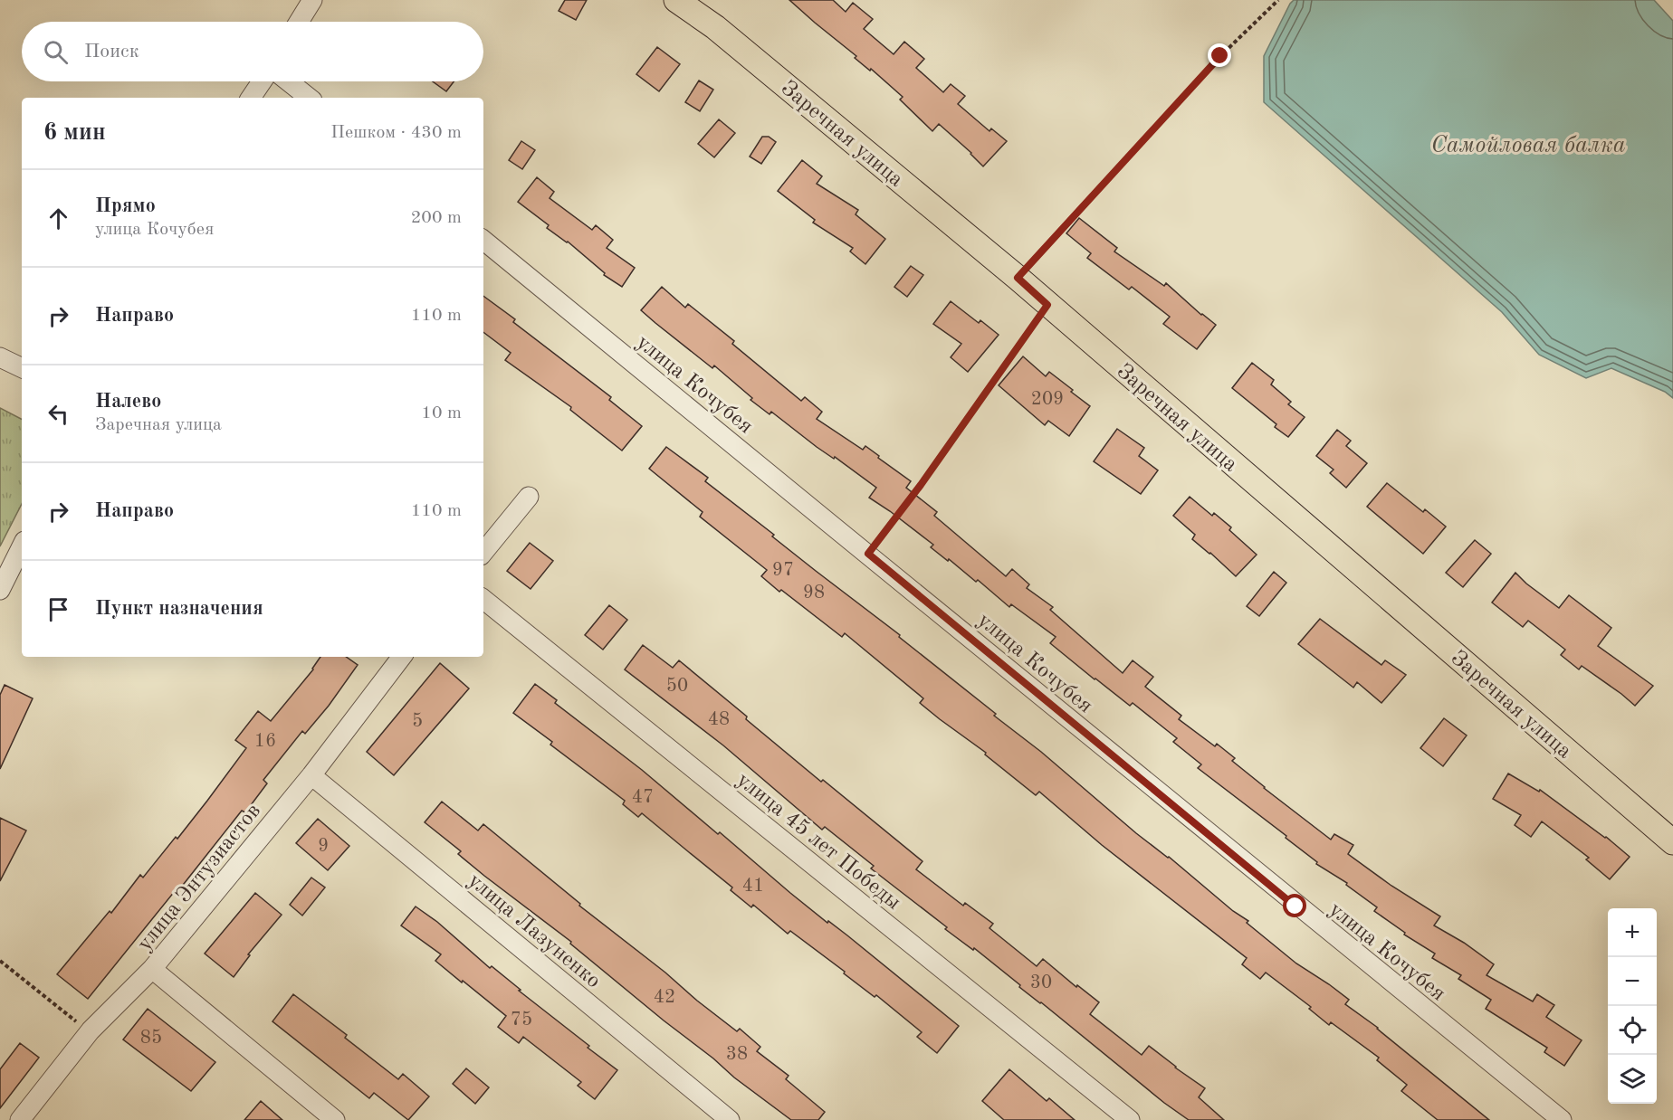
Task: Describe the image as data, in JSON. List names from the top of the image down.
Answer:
{
  "streets": {
    "main road": ["Заречная улица"],
    "street": [
      "улица Кочубея",
      "улица 45 лет Победы",
      "улица Энтузиастов",
      "улица Лазуненко"
    ]
  },
  "crossings": [
    ["улица Энтузиастов", "улица Лазуненко"]
  ],
  "water": ["Самойловая балка"],
  "house_numbers": [
    "209",
    "97",
    "98",
    "50",
    "48",
    "5",
    "16",
    "47",
    "9",
    "41",
    "30",
    "42",
    "75",
    "85",
    "38"
  ],
  "page": {
    "search": "Поиск",
    "heading": ["6 мин", "Пешком · 430 m"],
    "list": [
      ["Прямо", "улица Кочубея", "200 m"],
      ["Направо", "110 m"],
      ["Налево", "Заречная улица", "10 m"],
      ["Направо", "110 m"],
      "Пункт назначения"
    ],
    "map_buttons": ["+", "−"]
  }
}
